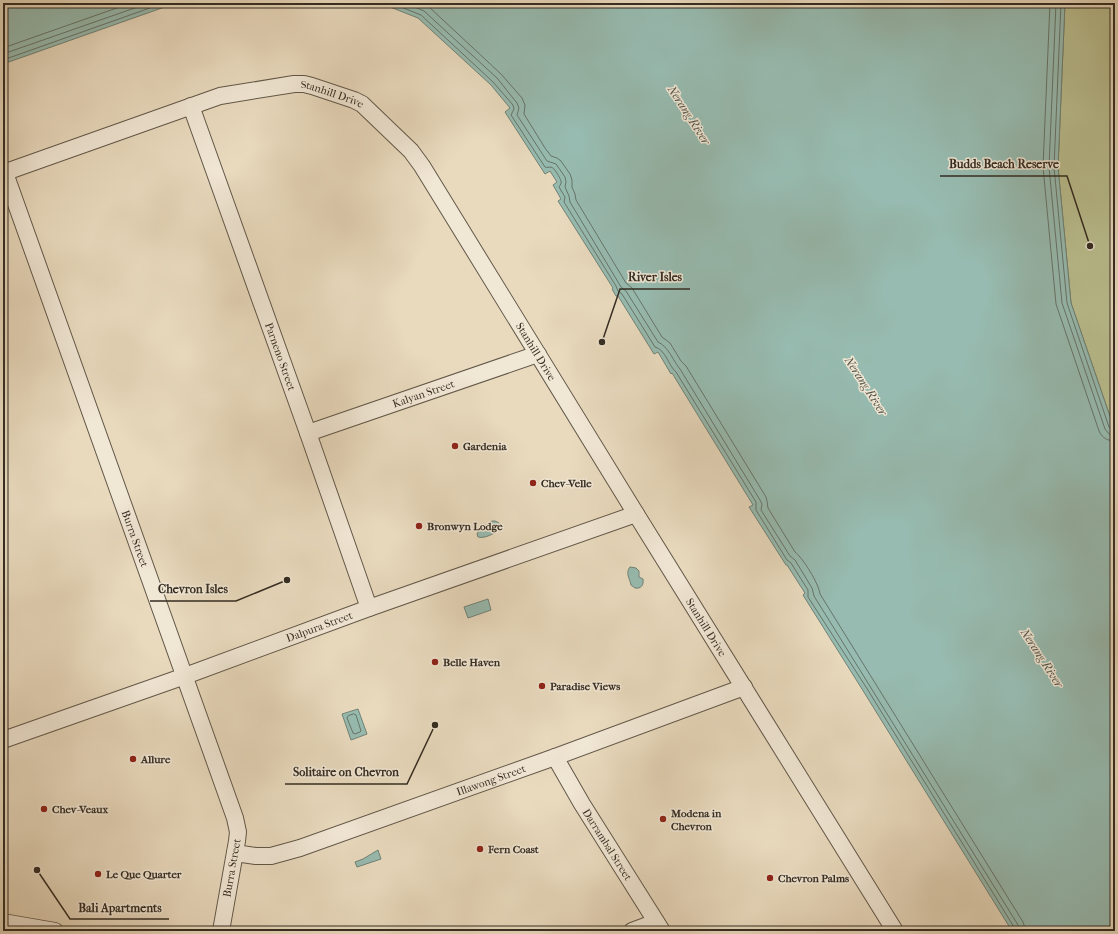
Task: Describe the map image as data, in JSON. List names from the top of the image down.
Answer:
{
  "streets": {
    "street": [
      "Stanhill Drive",
      "Parneno Street",
      "Kalyan Street",
      "Burra Street",
      "Dalpura Street",
      "Illawong Street",
      "Darrambal Street"
    ]
  },
  "crossings": [
    ["Stanhill Drive", "Parneno Street"],
    ["Stanhill Drive", "Kalyan Street"],
    ["Stanhill Drive", "Burra Street"],
    ["Stanhill Drive", "Dalpura Street"],
    ["Stanhill Drive", "Illawong Street"],
    ["Parneno Street", "Kalyan Street"],
    ["Parneno Street", "Dalpura Street"],
    ["Burra Street", "Dalpura Street"],
    ["Burra Street", "Illawong Street"],
    ["Illawong Street", "Darrambal Street"]
  ],
  "water": ["Nerang River"],
  "places": [
    "Budds Beach Reserve",
    "River Isles",
    "Gardenia",
    "Chev-Velle",
    "Bronwyn Lodge",
    "Chevron Isles",
    "Belle Haven",
    "Paradise Views",
    "Solitaire on Chevron",
    "Allure",
    "Chev-Veaux",
    "Modena in Chevron",
    "Fern Coast",
    "Bali Apartments",
    "Le Que Quarter",
    "Chevron Palms"
  ]
}
